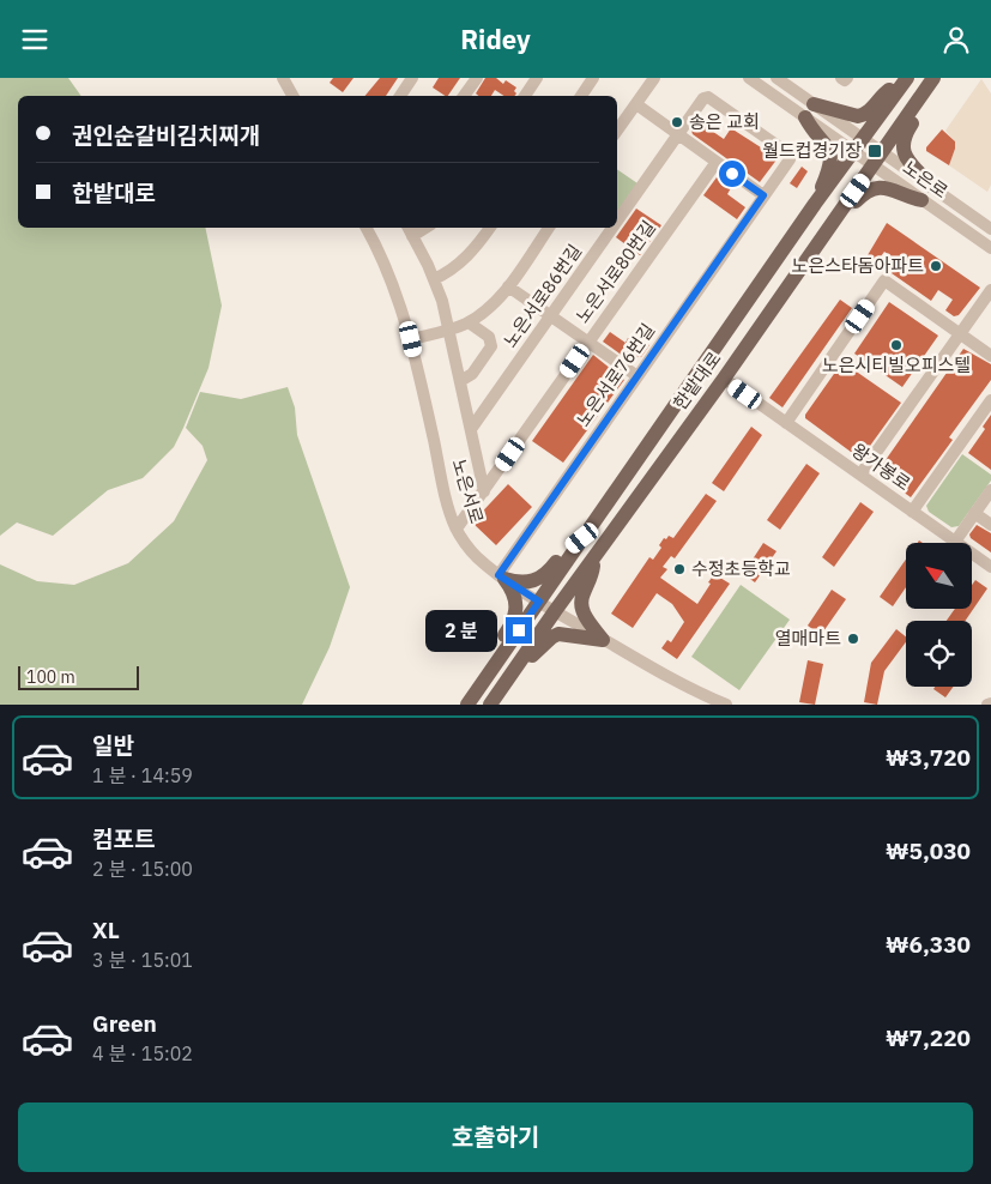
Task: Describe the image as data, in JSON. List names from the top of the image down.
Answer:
{
  "streets": {
    "main road": ["한밭대로"],
    "street": [
      "노은로",
      "노은서로80번길",
      "노은서로86번길",
      "노은서로76번길",
      "왕가봉로",
      "노은서로"
    ]
  },
  "crossings": [
    ["노은로", "한밭대로"],
    ["노은서로80번길", "노은서로"],
    ["노은서로86번길", "노은서로76번길"],
    ["노은서로76번길", "노은서로"],
    ["한밭대로", "왕가봉로"],
    ["한밭대로", "노은서로"]
  ],
  "places": {
    "other": [
      "송은 교회",
      "노은스타돔아파트",
      "노은시티빌오피스텔",
      "수정초등학교",
      "열매마트"
    ],
    "transit": ["월드컵경기장"]
  },
  "scale_bar": "100 m",
  "north": "top left",
  "page": {
    "header": "Ridey",
    "banner": ["권인순갈비김치찌개", "한밭대로"],
    "bubble": "2 분",
    "scale": "100 m",
    "list": [
      {
        "name": "일반",
        "note": "1 분 · 14:59",
        "value": "₩3,720"
      },
      {
        "name": "컴포트",
        "note": "2 분 · 15:00",
        "value": "₩5,030"
      },
      {
        "name": "XL",
        "note": "3 분 · 15:01",
        "value": "₩6,330"
      },
      {
        "name": "Green",
        "note": "4 분 · 15:02",
        "value": "₩7,220"
      }
    ],
    "buttons": "호출하기"
  }
}
